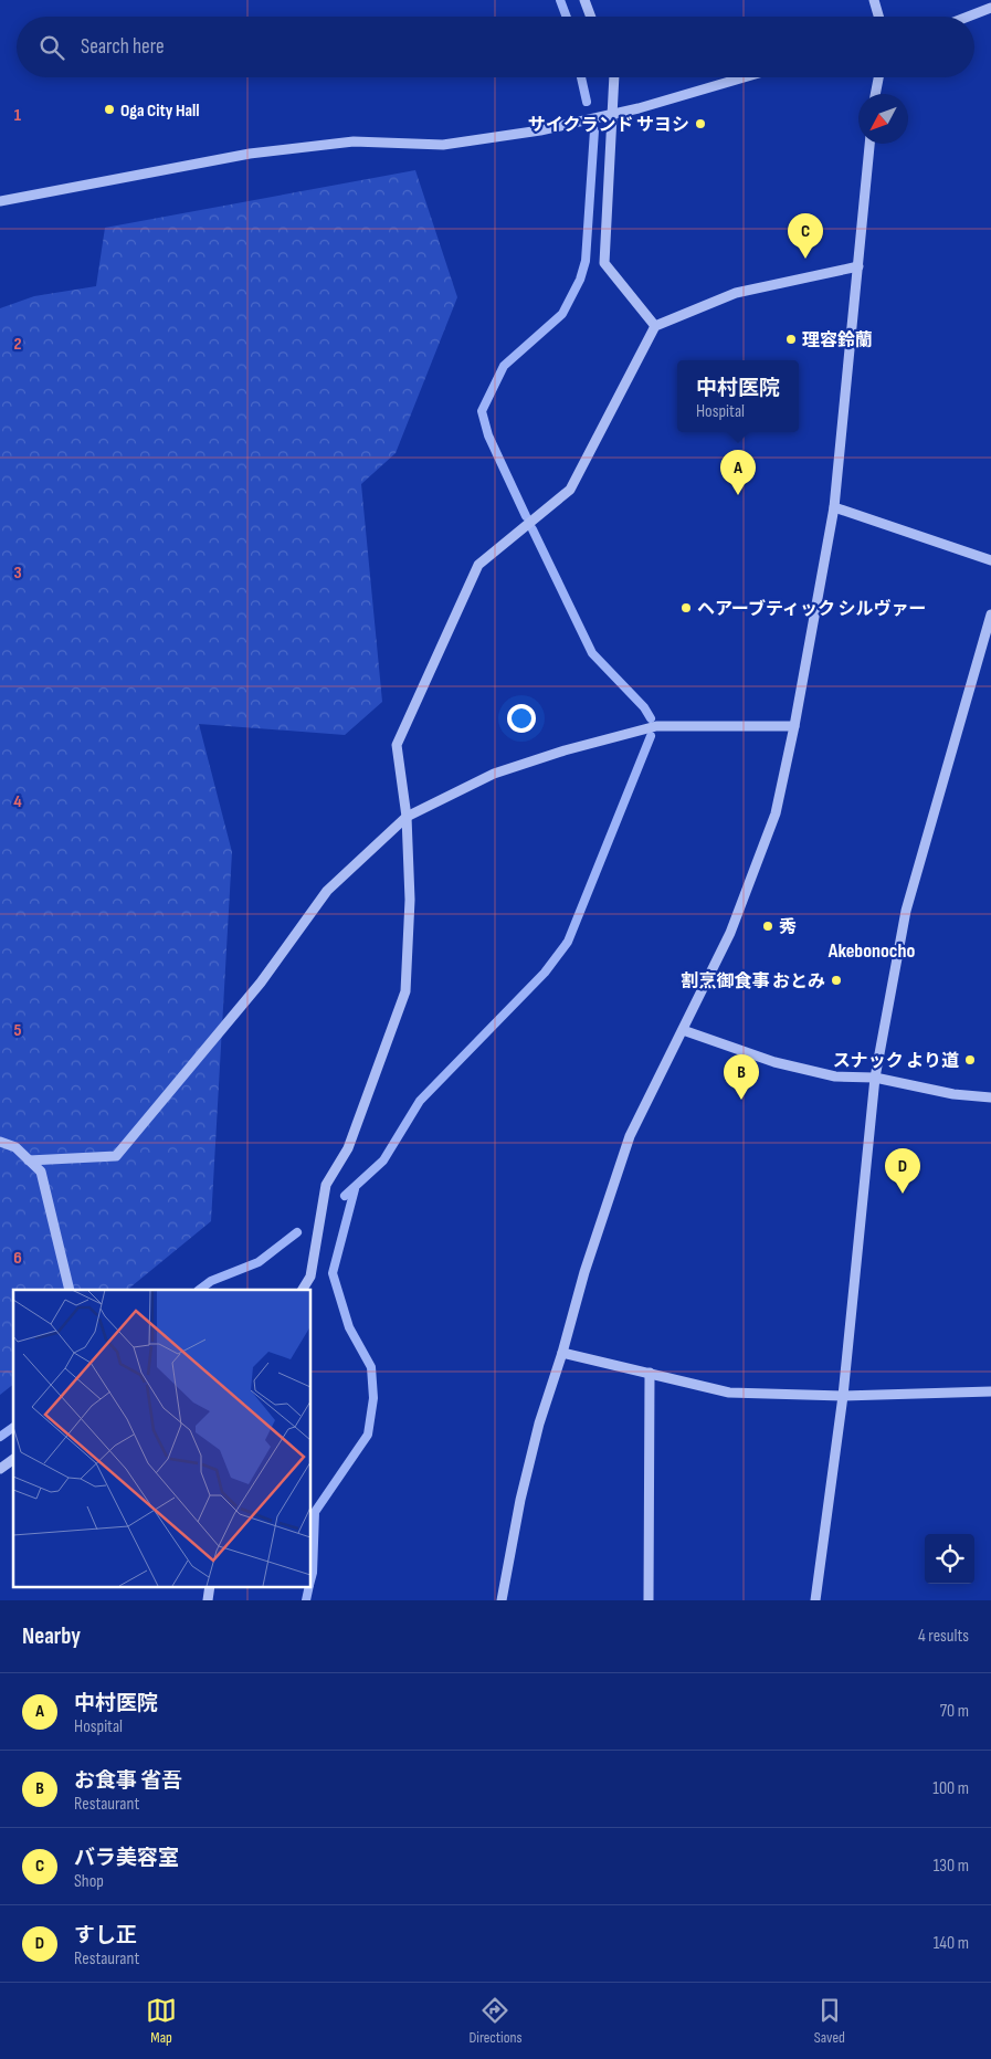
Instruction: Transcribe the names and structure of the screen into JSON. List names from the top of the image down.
{
  "districts": ["Akebonocho"],
  "places": [
    "Oga City Hall",
    "サイクランド サヨシ",
    "理容鈴蘭",
    "ヘアーブティック シルヴァー",
    "秀",
    "割烹御食事 おとみ",
    "スナック より道"
  ],
  "north": "bottom left",
  "page": {
    "search": "Search here",
    "pins": [
      "C",
      "A",
      "B",
      "D"
    ],
    "popup": ["中村医院", "Hospital"],
    "heading": ["Nearby", "4 results"],
    "list": [
      {
        "mark": "A",
        "name": "中村医院",
        "note": "Hospital",
        "value": "70 m"
      },
      {
        "mark": "B",
        "name": "お食事 省吾",
        "note": "Restaurant",
        "value": "100 m"
      },
      {
        "mark": "C",
        "name": "バラ美容室",
        "note": "Shop",
        "value": "130 m"
      },
      {
        "mark": "D",
        "name": "すし正",
        "note": "Restaurant",
        "value": "140 m"
      }
    ],
    "nav": ["Map", "Directions", "Saved"]
  },
  "grid": {
    "rows": [
      "1",
      "2",
      "3",
      "4",
      "5",
      "6"
    ]
  }
}
